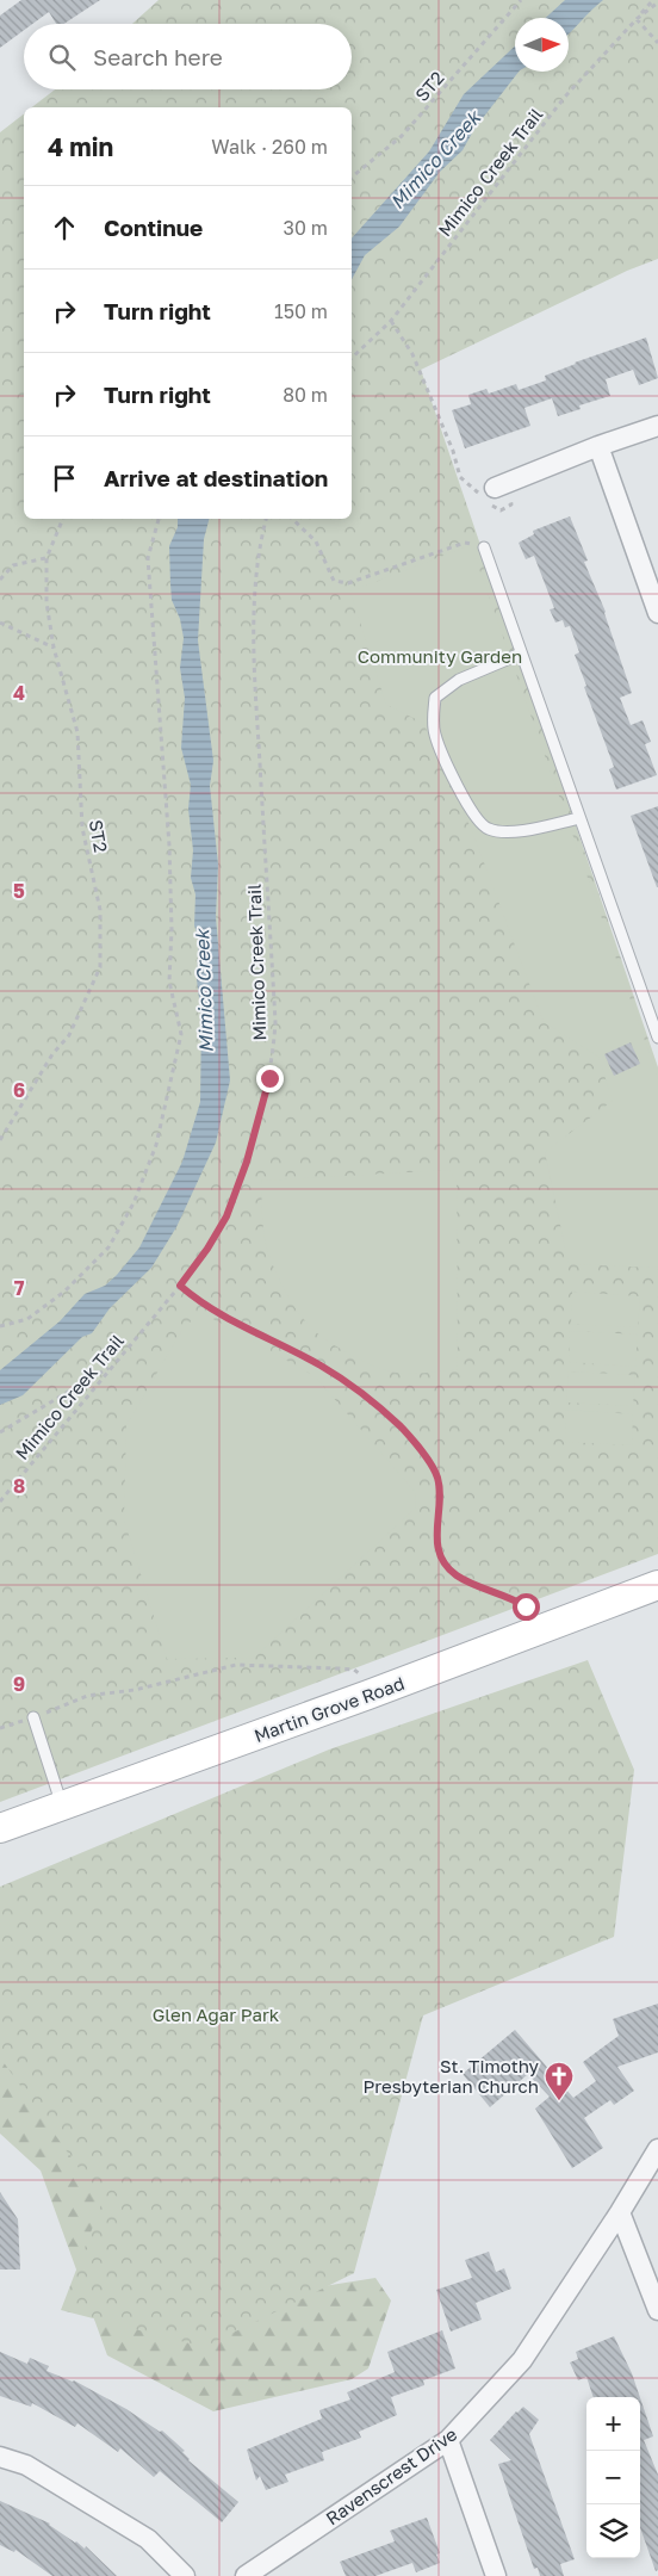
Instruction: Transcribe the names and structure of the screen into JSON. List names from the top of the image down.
{
  "streets": {
    "main road": ["Martin Grove Road"],
    "street": ["Ravenscrest Drive"],
    "path": ["ST2", "Mimico Creek Trail"]
  },
  "water": ["Mimico Creek"],
  "parks": ["Community Garden", "Glen Agar Park"],
  "places": {
    "church": ["St. Timothy Presbyterian Church"]
  },
  "north": "right",
  "page": {
    "search": "Search here",
    "heading": ["4 min", "Walk · 260 m"],
    "list": [
      ["Continue", "30 m"],
      ["Turn right", "150 m"],
      ["Turn right", "80 m"],
      "Arrive at destination"
    ],
    "map_buttons": ["+", "−"]
  },
  "grid": {
    "rows": [
      "4",
      "5",
      "6",
      "7",
      "8",
      "9"
    ]
  }
}
